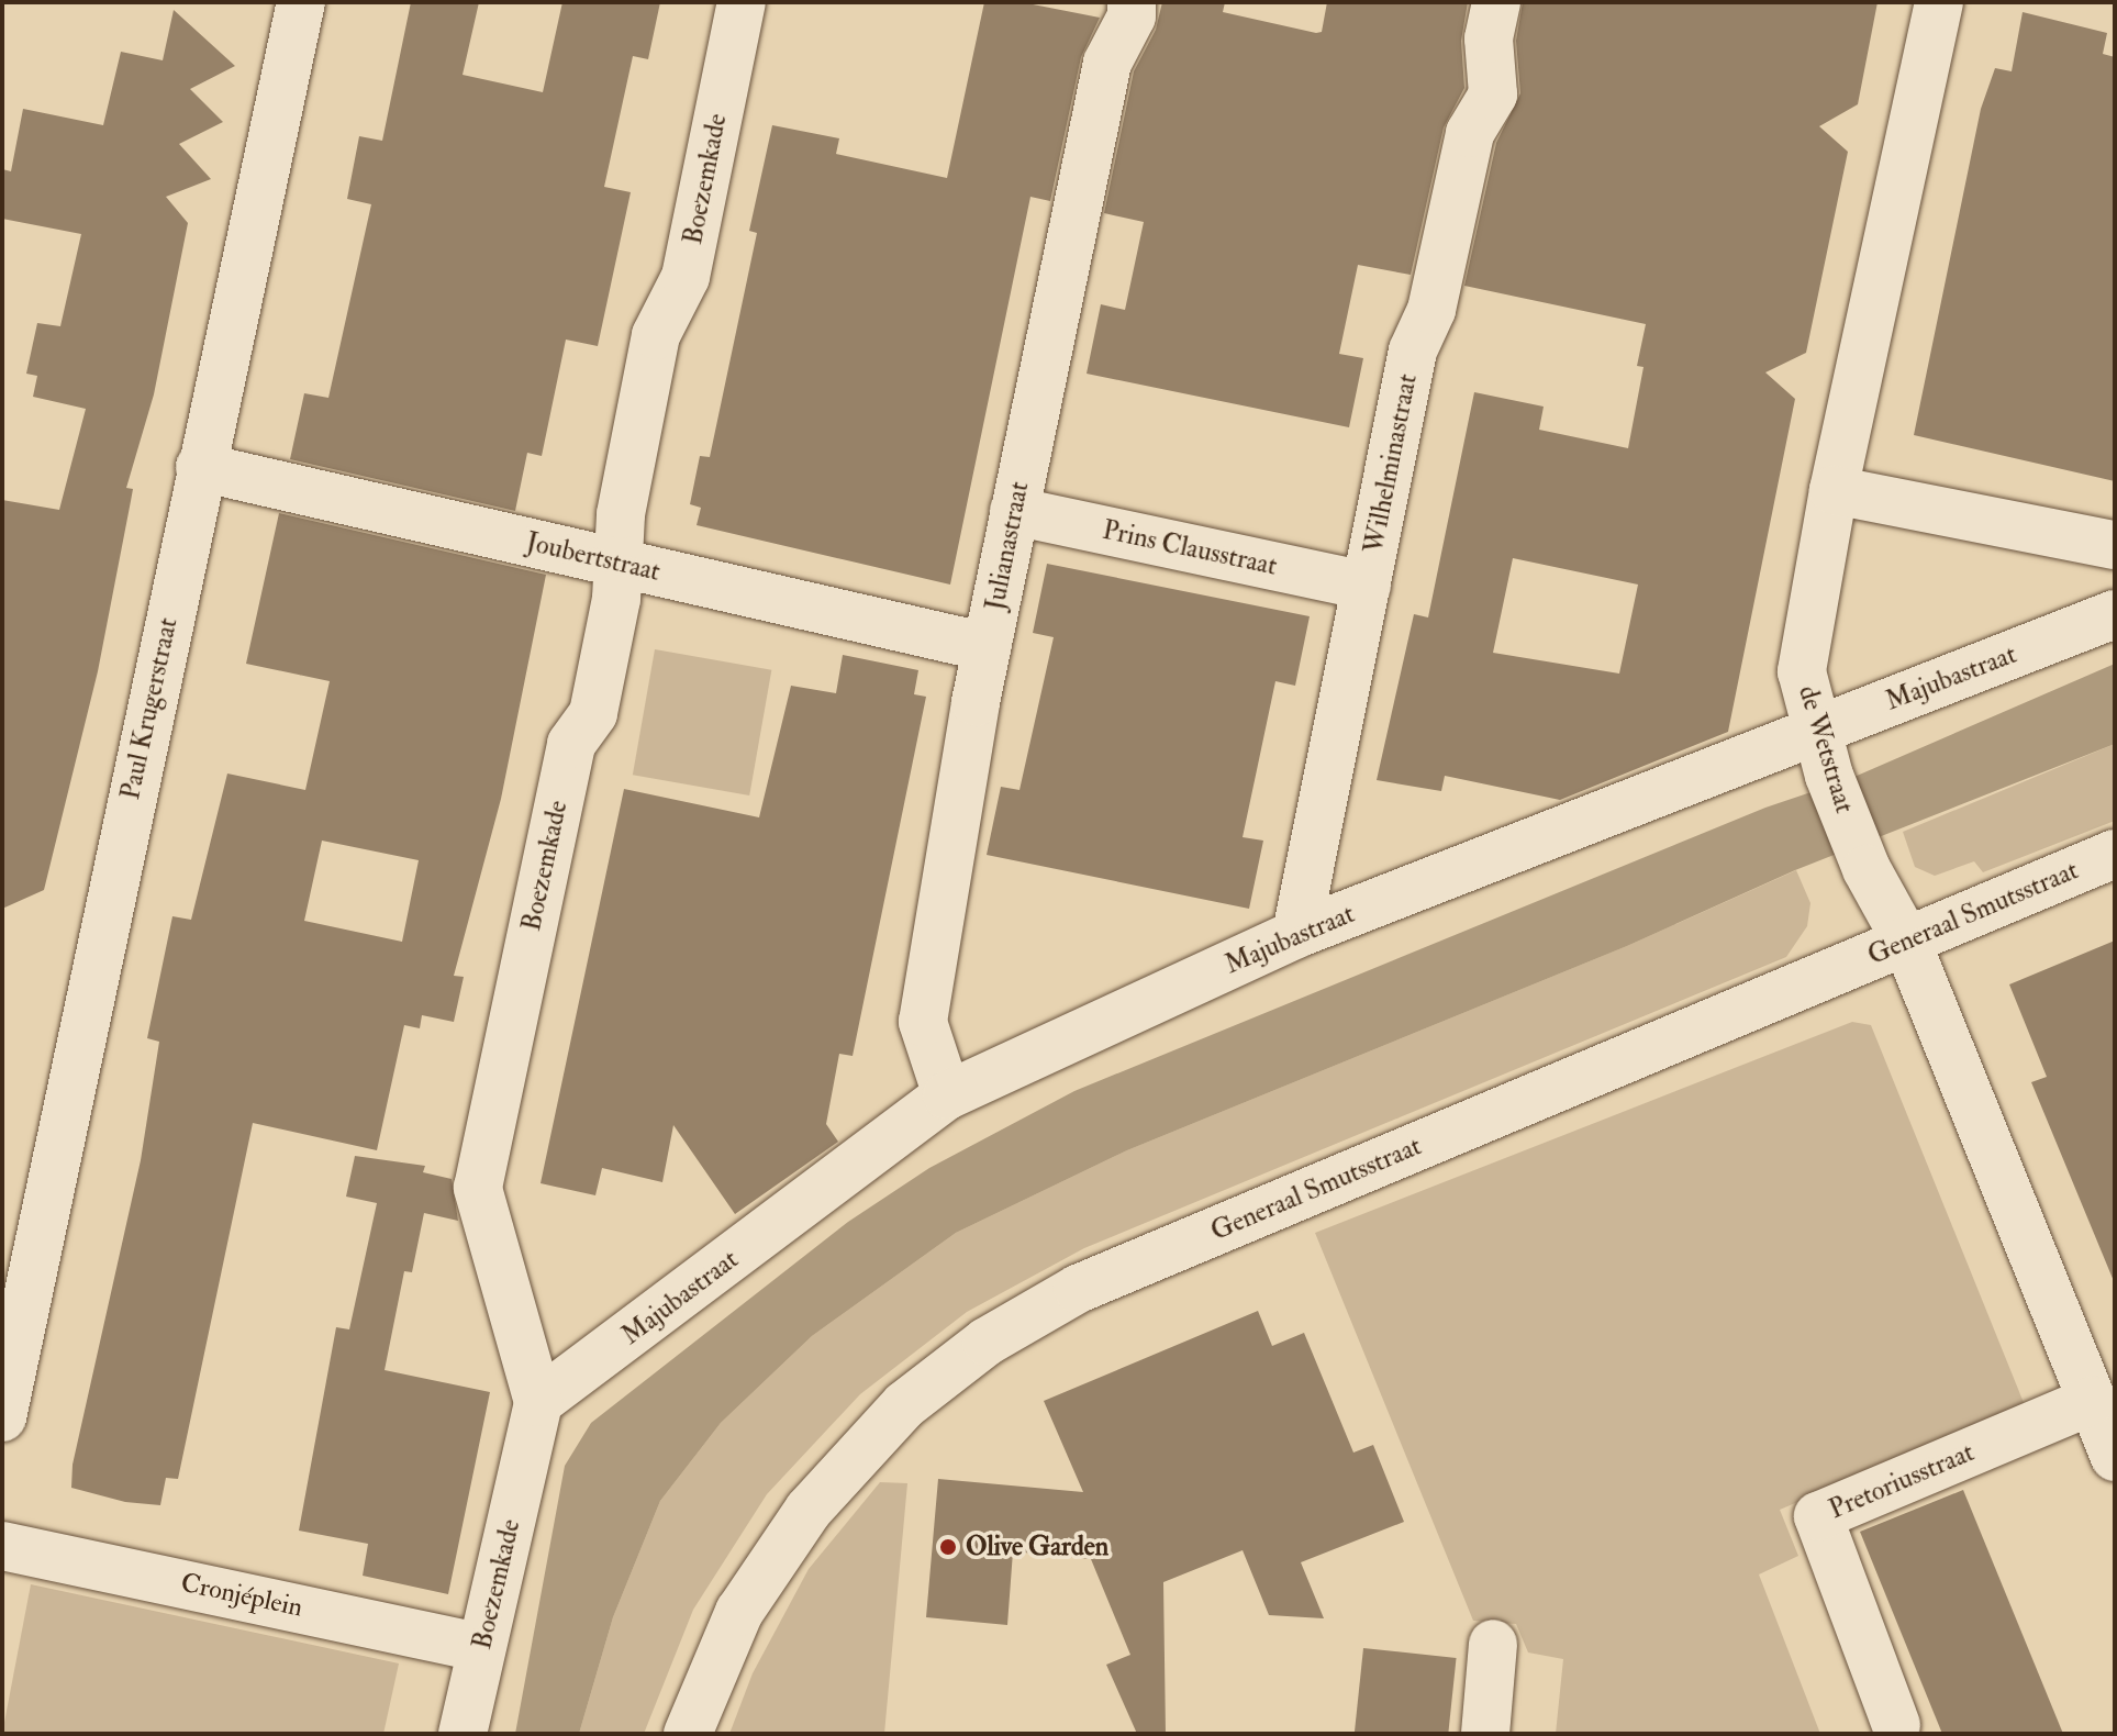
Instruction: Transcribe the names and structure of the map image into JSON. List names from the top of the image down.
{
  "streets": {
    "street": [
      "Boezemkade",
      "Wilhelminastraat",
      "Julianastraat",
      "Prins Clausstraat",
      "Joubertstraat",
      "Majubastraat",
      "Paul Krugerstraat",
      "de Wetstraat",
      "Generaal Smutsstraat",
      "Pretoriusstraat",
      "Cronjéplein"
    ]
  },
  "crossings": [
    ["Boezemkade", "Joubertstraat"],
    ["Boezemkade", "Majubastraat"],
    ["Boezemkade", "Cronjéplein"],
    ["Wilhelminastraat", "Prins Clausstraat"],
    ["Wilhelminastraat", "Majubastraat"],
    ["Julianastraat", "Prins Clausstraat"],
    ["Julianastraat", "Joubertstraat"],
    ["Julianastraat", "Majubastraat"],
    ["Joubertstraat", "Paul Krugerstraat"],
    ["Majubastraat", "de Wetstraat"],
    ["de Wetstraat", "Generaal Smutsstraat"],
    ["de Wetstraat", "Pretoriusstraat"]
  ],
  "places": ["Olive Garden"]
}
